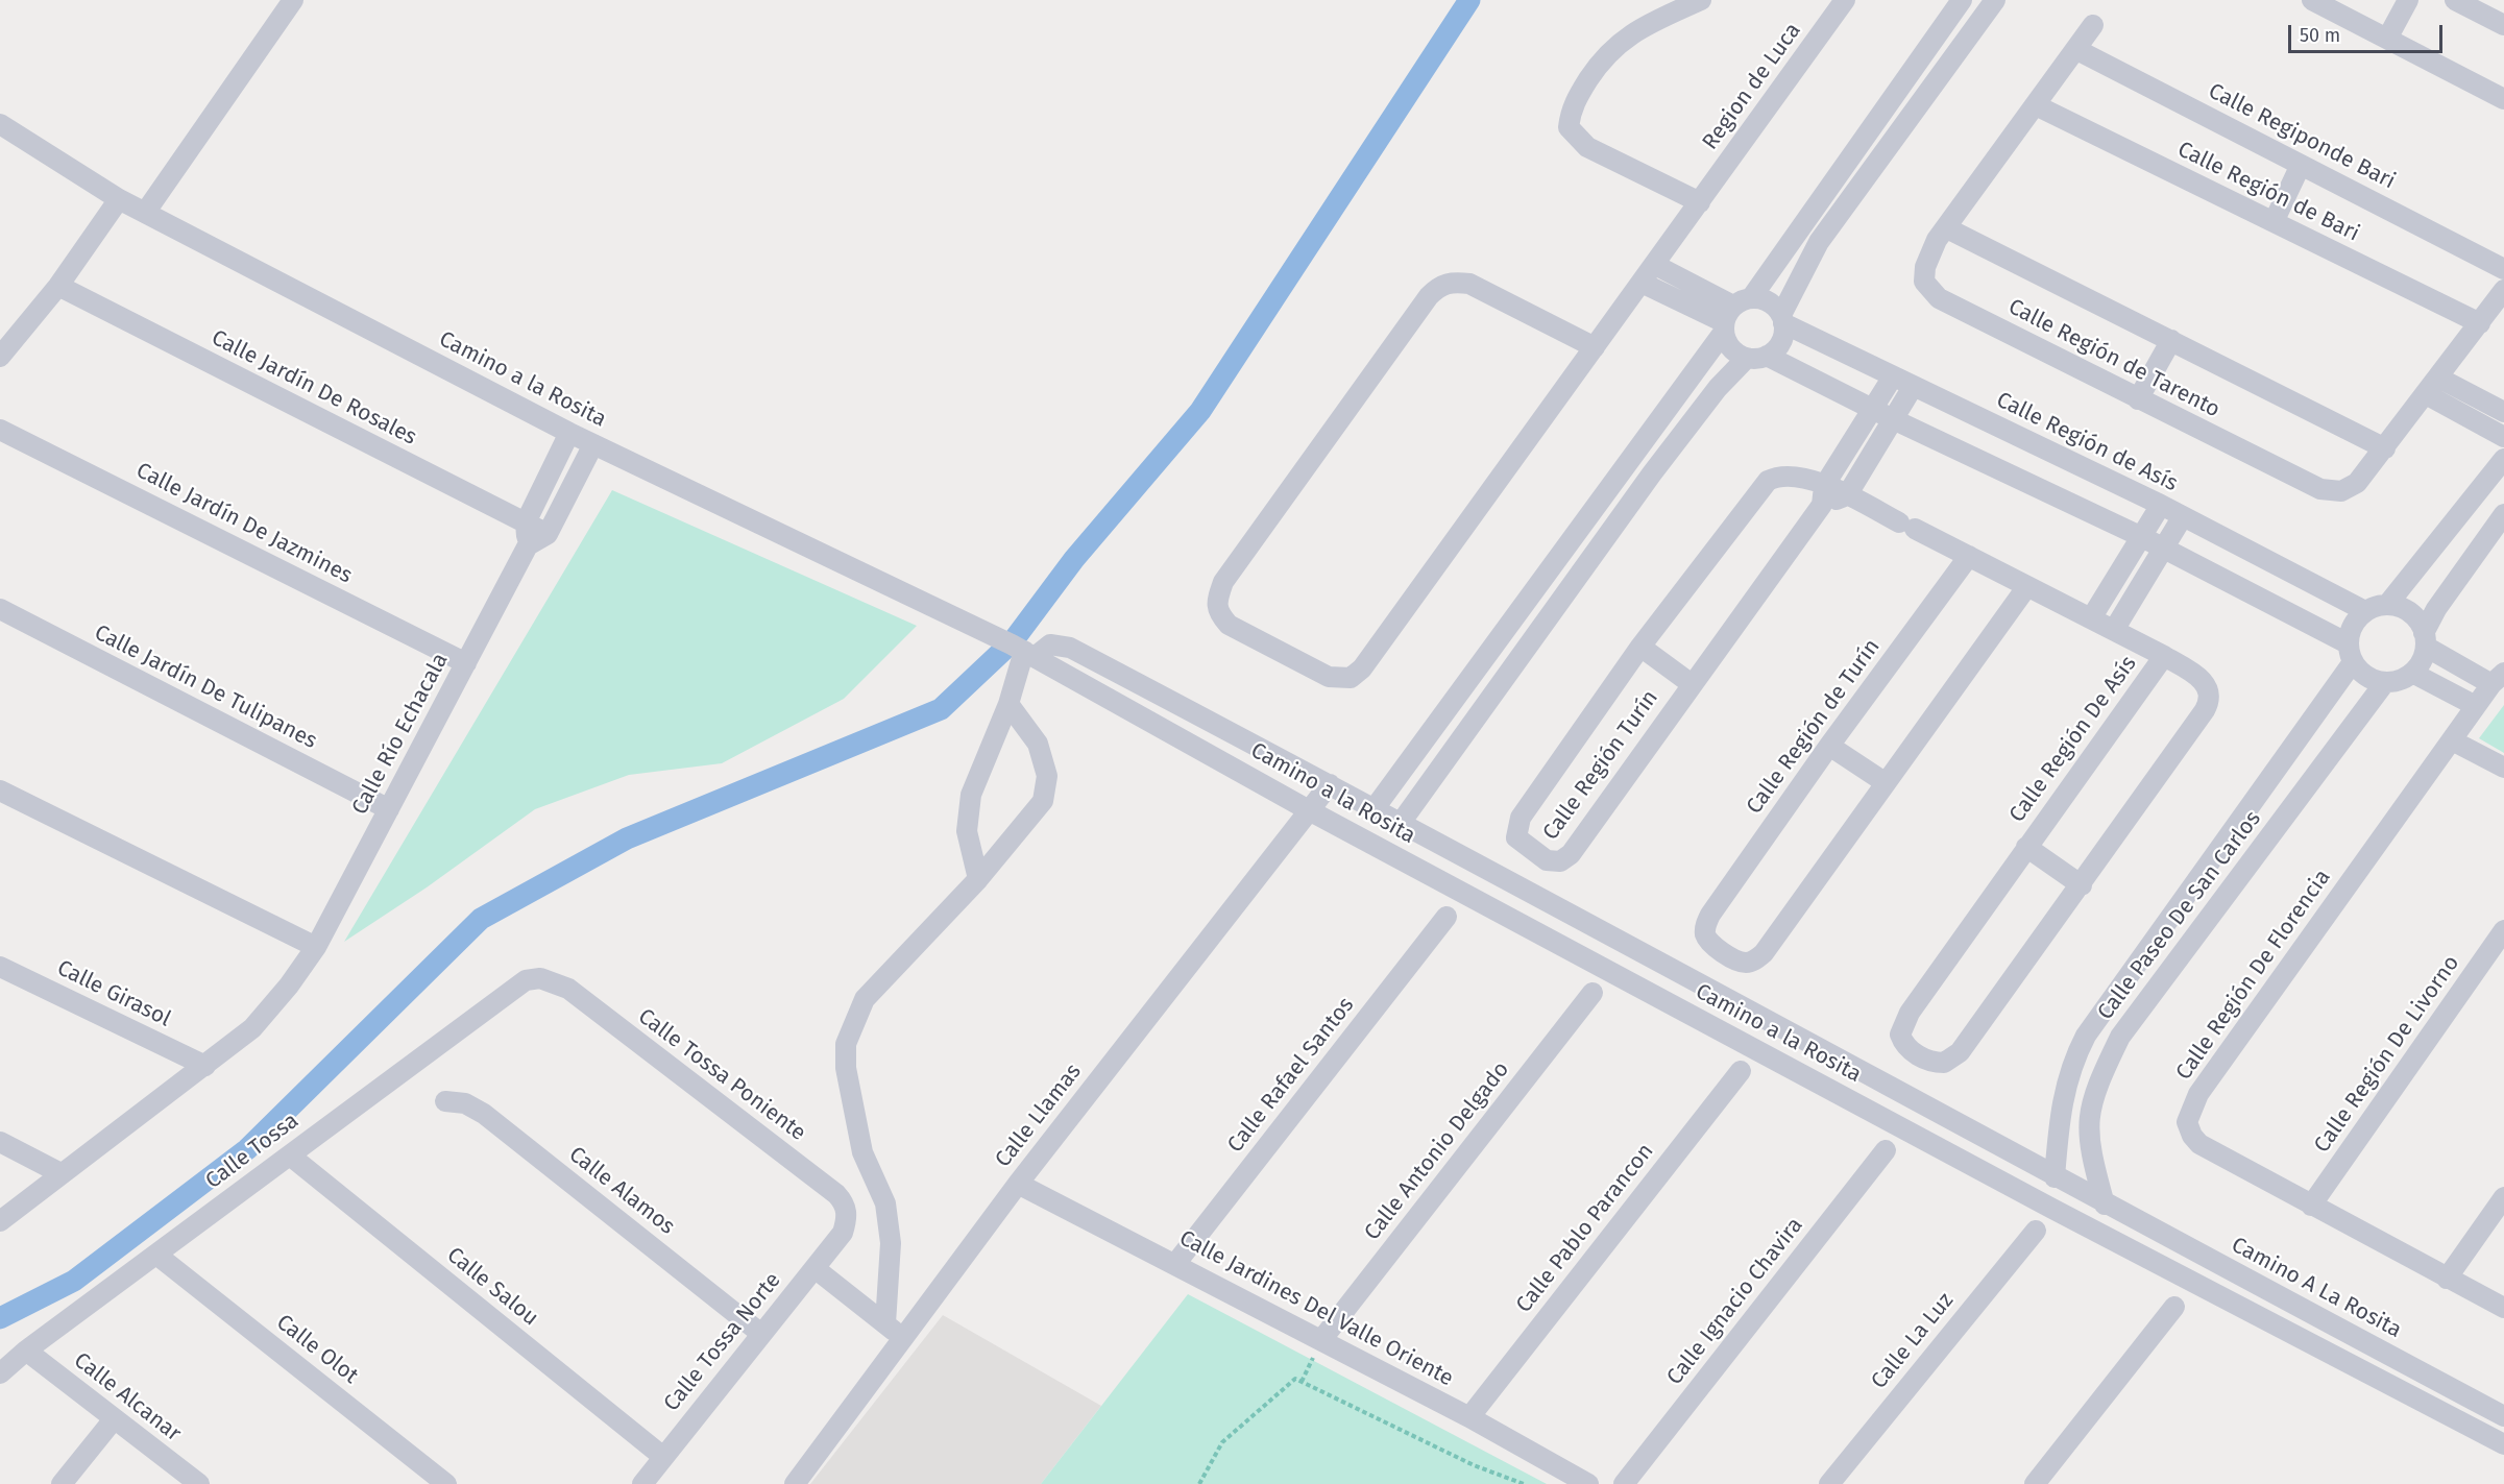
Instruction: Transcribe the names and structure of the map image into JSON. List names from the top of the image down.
{
  "streets": {
    "street": [
      "Region de Luca",
      "Calle Regiponde Bari",
      "Calle Región de Bari",
      "Calle Región de Tarento",
      "Camino a la Rosita",
      "Calle Jardín De Rosales",
      "Calle Región de Asís",
      "Calle Jardín De Jazmines",
      "Calle Jardín De Tulipanes",
      "Calle Región de Turín",
      "Calle Río Echacala",
      "Calle Región De Asís",
      "Calle Región Turín",
      "Calle Paseo De San Carlos",
      "Calle Región De Florencia",
      "Calle Girasol",
      "Calle Región De Livorno",
      "Calle Tossa Poniente",
      "Calle Rafael Santos",
      "Calle Llamas",
      "Calle Tossa",
      "Calle Antonio Delgado",
      "Calle Alamos",
      "Calle Pablo Parancon",
      "Calle Salou",
      "Camino A La Rosita",
      "Calle Ignacio Chavira",
      "Calle Jardines Del Valle Oriente",
      "Calle La Luz",
      "Calle Tossa Norte",
      "Calle Olot",
      "Calle Alcanar"
    ]
  },
  "crossings": [
    ["Calle Regiponde Bari", "Calle Región de Tarento"],
    ["Calle Región de Bari", "Calle Región de Tarento"],
    ["Camino a la Rosita", "Calle Paseo De San Carlos"],
    ["Camino a la Rosita", "Calle Llamas"],
    ["Camino a la Rosita", "Camino A La Rosita"],
    ["Calle Región de Asís", "Calle Región de Turín"],
    ["Calle Región de Asís", "Calle Región De Asís"],
    ["Calle Región de Asís", "Calle Región Turín"],
    ["Calle Región de Asís", "Calle Paseo De San Carlos"],
    ["Calle Región de Asís", "Calle Región De Florencia"],
    ["Calle Jardín De Jazmines", "Calle Río Echacala"],
    ["Calle Jardín De Tulipanes", "Calle Río Echacala"],
    ["Calle Río Echacala", "Calle Girasol"],
    ["Calle Paseo De San Carlos", "Calle Región De Florencia"],
    ["Calle Paseo De San Carlos", "Camino A La Rosita"],
    ["Calle Región De Florencia", "Calle Región De Livorno"],
    ["Calle Tossa Poniente", "Calle Tossa"],
    ["Calle Tossa Poniente", "Calle Tossa Norte"],
    ["Calle Rafael Santos", "Calle Jardines Del Valle Oriente"],
    ["Calle Llamas", "Calle Jardines Del Valle Oriente"],
    ["Calle Tossa", "Calle Salou"],
    ["Calle Tossa", "Calle Olot"],
    ["Calle Tossa", "Calle Alcanar"],
    ["Calle Antonio Delgado", "Calle Jardines Del Valle Oriente"],
    ["Calle Alamos", "Calle Tossa Norte"],
    ["Calle Pablo Parancon", "Calle Jardines Del Valle Oriente"],
    ["Calle Salou", "Calle Tossa Norte"]
  ],
  "scale_bar": "50 m"
}
